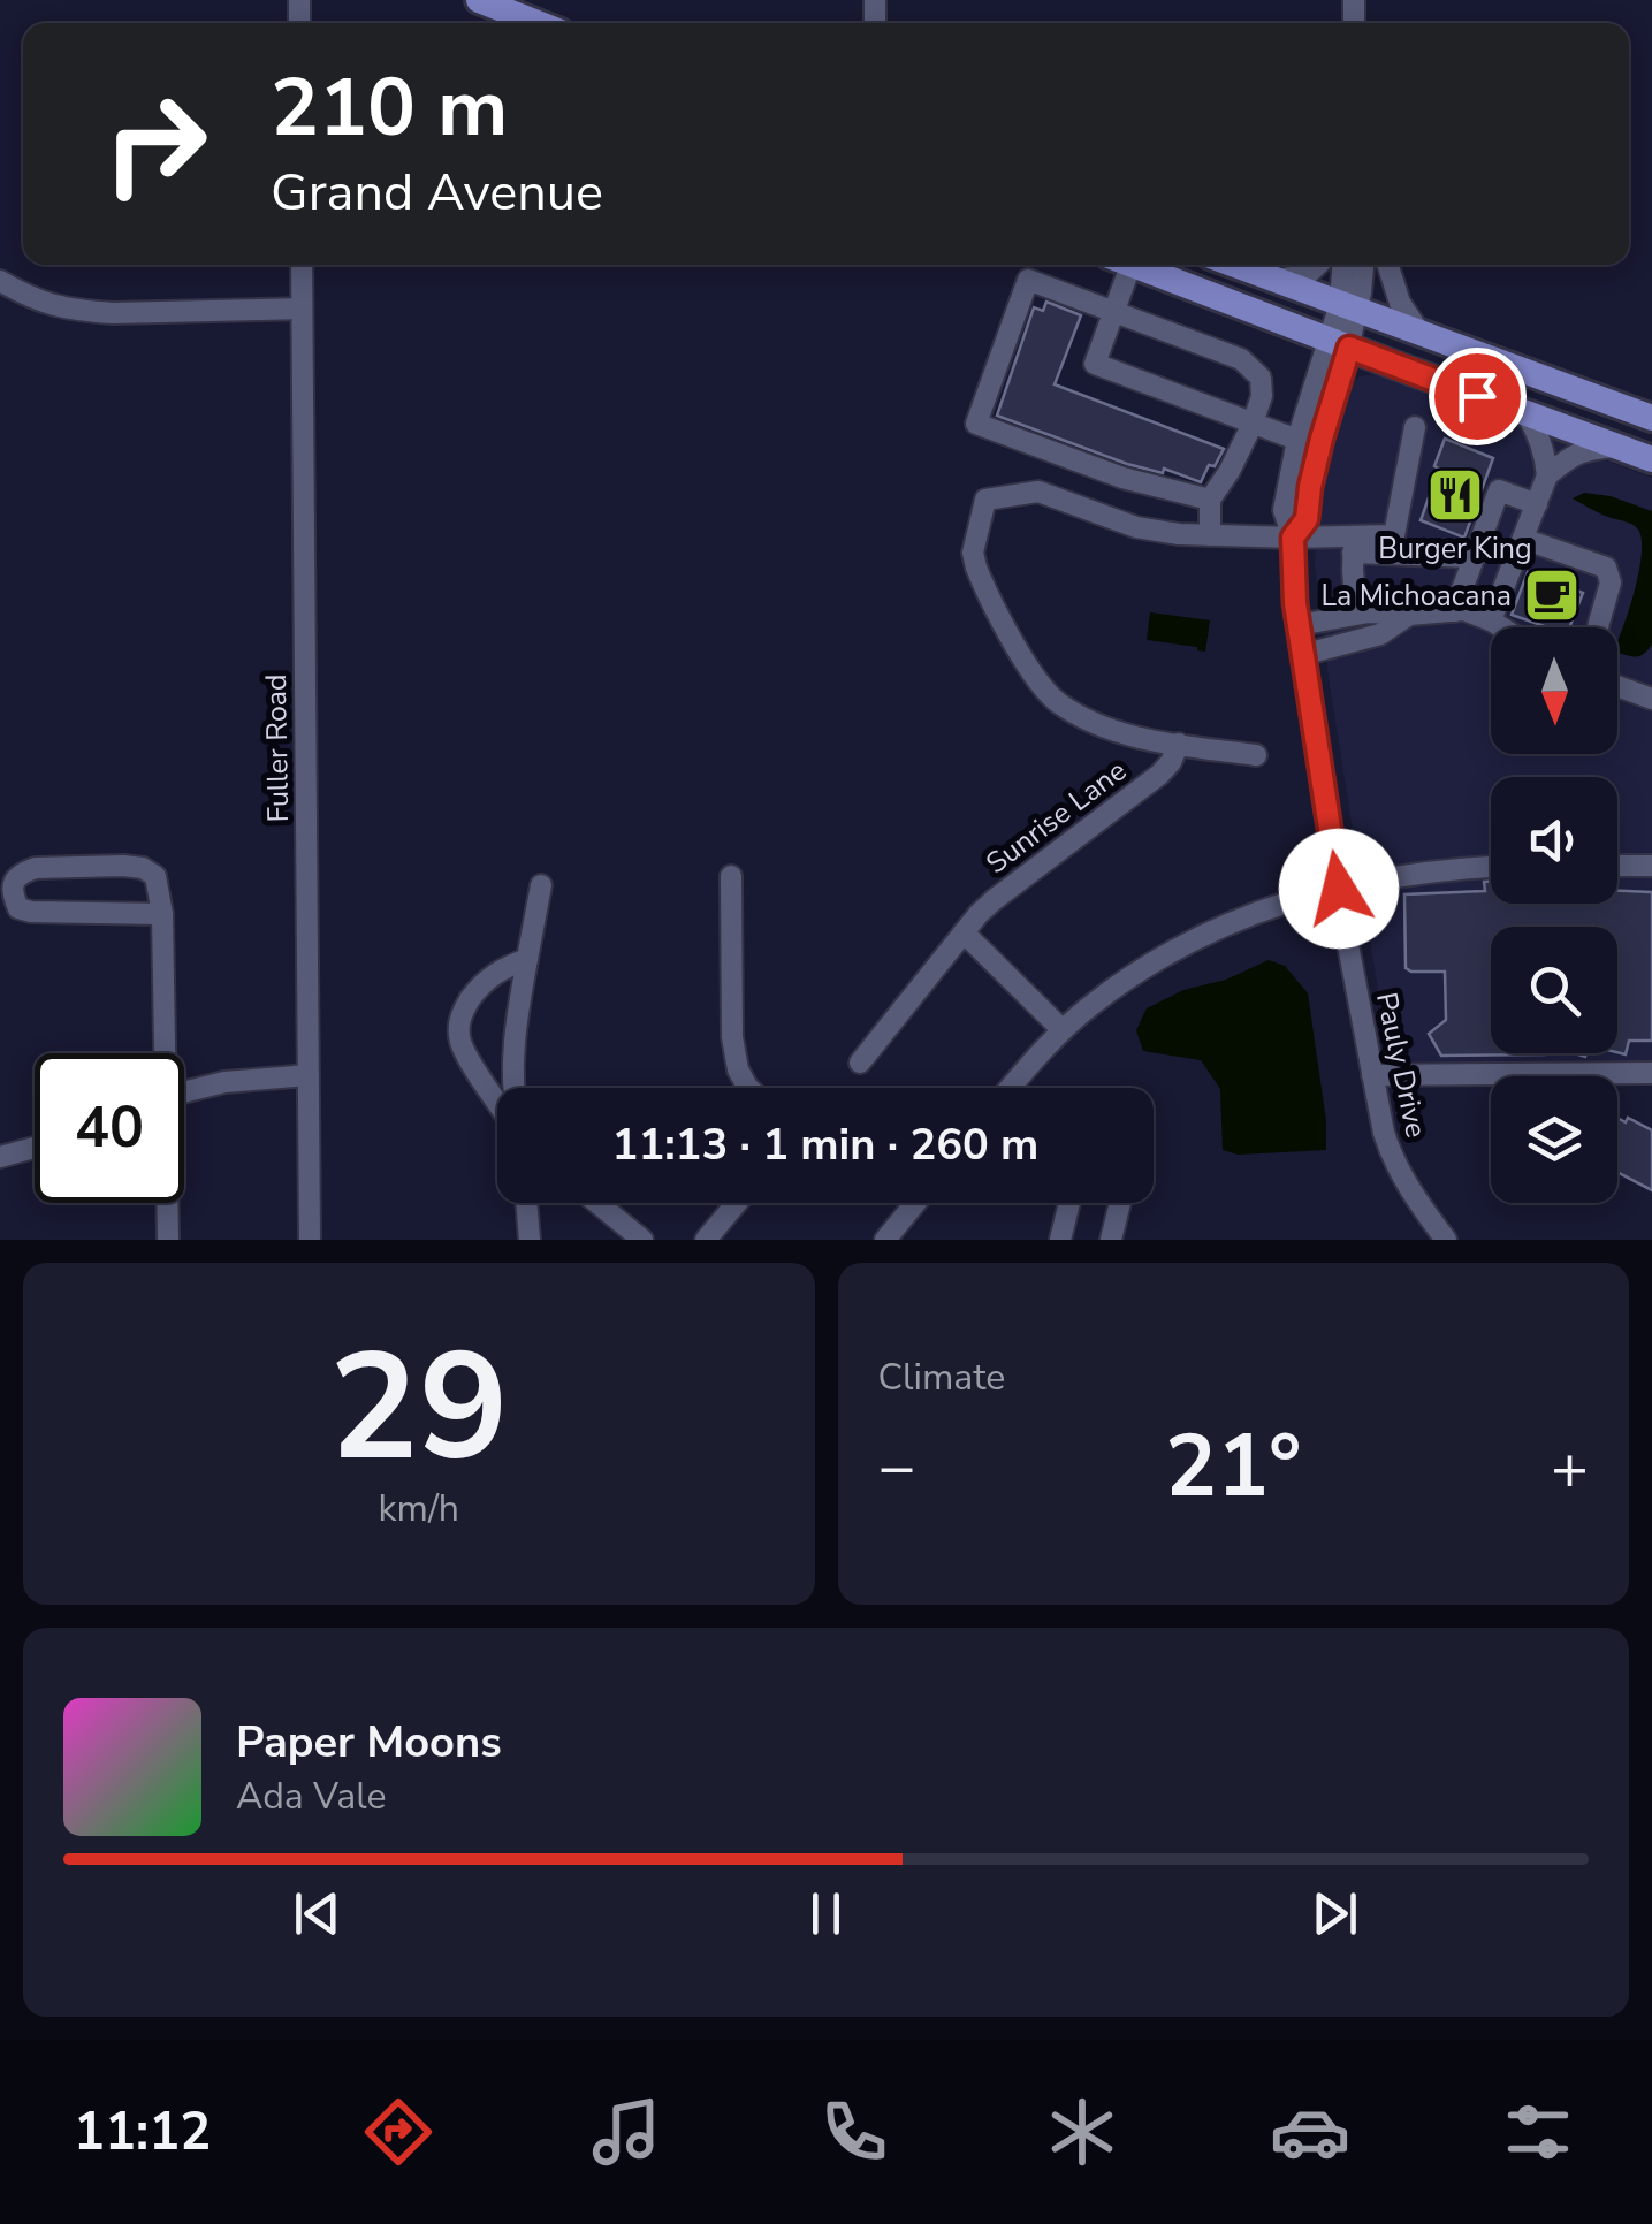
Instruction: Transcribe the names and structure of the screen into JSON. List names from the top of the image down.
{
  "streets": {
    "street": ["Fuller Road", "Sunrise Lane", "Pauly Drive"]
  },
  "places": {
    "restaurant": ["Burger King"],
    "cafe": ["La Michoacana"]
  },
  "north": "bottom",
  "page": {
    "turn": ["210 m", "Grand Avenue"],
    "limit": "40",
    "trip": "11:13 · 1 min · 260 m",
    "tile": [
      ["29", "km/h"],
      "Climate"
    ],
    "heat": ["−", "21°", "+"],
    "song": ["Paper Moons", "Ada Vale"],
    "tabs": "11:12"
  }
}
